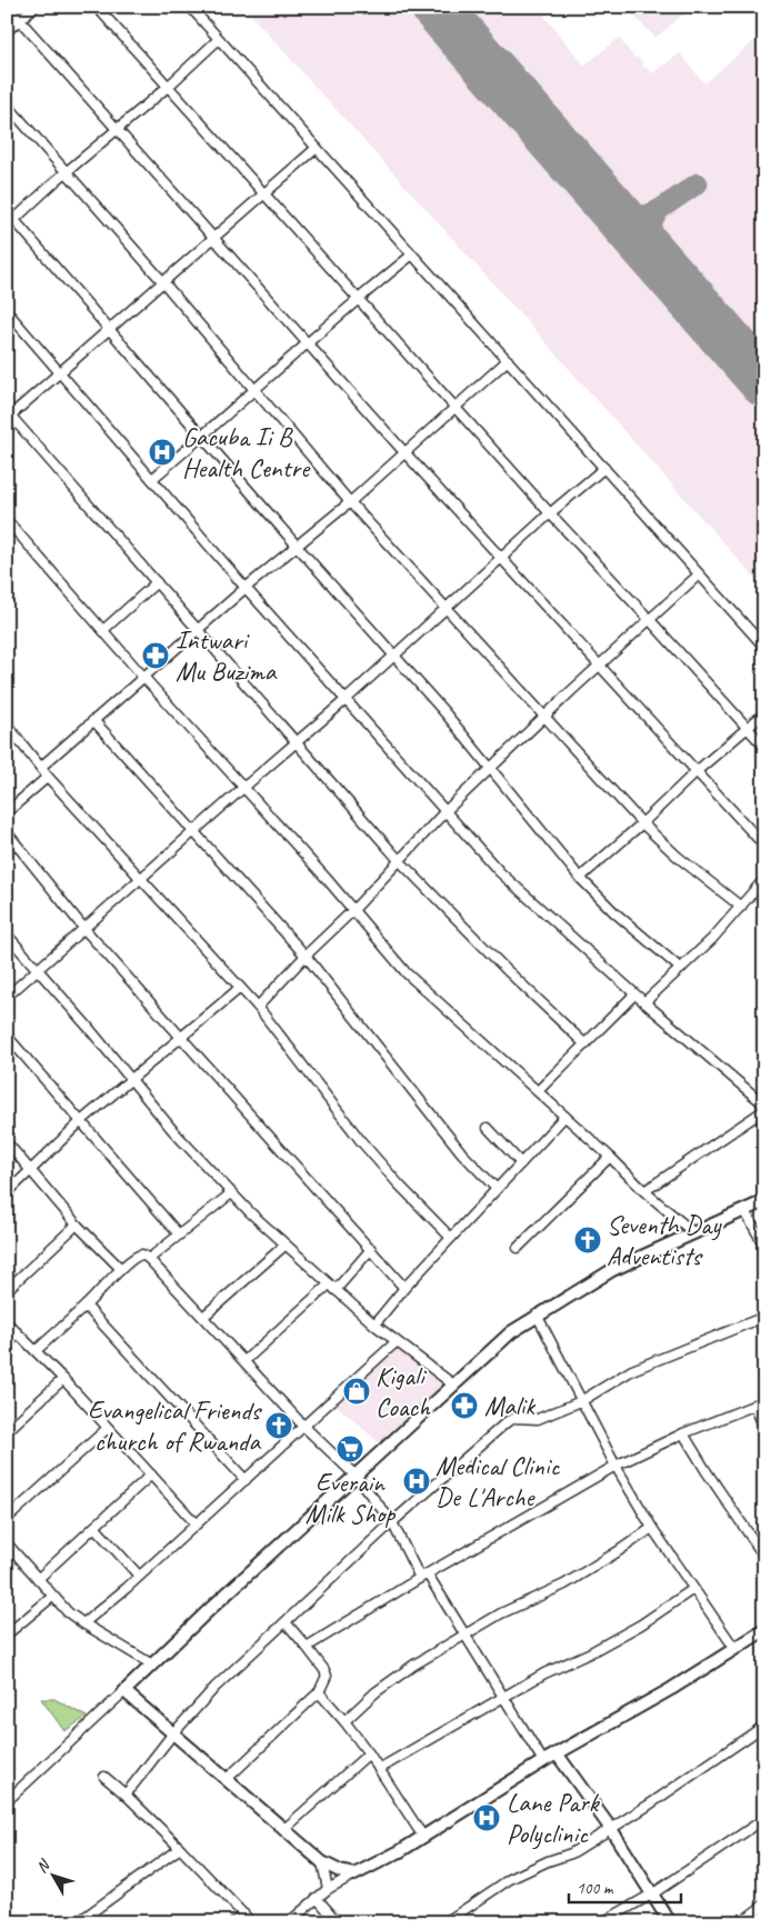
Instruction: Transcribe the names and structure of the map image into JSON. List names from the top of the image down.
{
  "places": {
    "hospital": ["Gacuba Ii B Health Centre", "Medical Clinic De L'Arche", "Lane Park Polyclinic"],
    "pharmacy": ["Intwari Mu Buzima", "Malik"],
    "church": ["Seventh Day Adventists", "Evangelical Friends church of Rwanda"],
    "shop": ["Kigali Coach"],
    "supermarket": ["Everain Milk Shop"]
  },
  "scale_bar": "100 m",
  "north": "top left"
}
